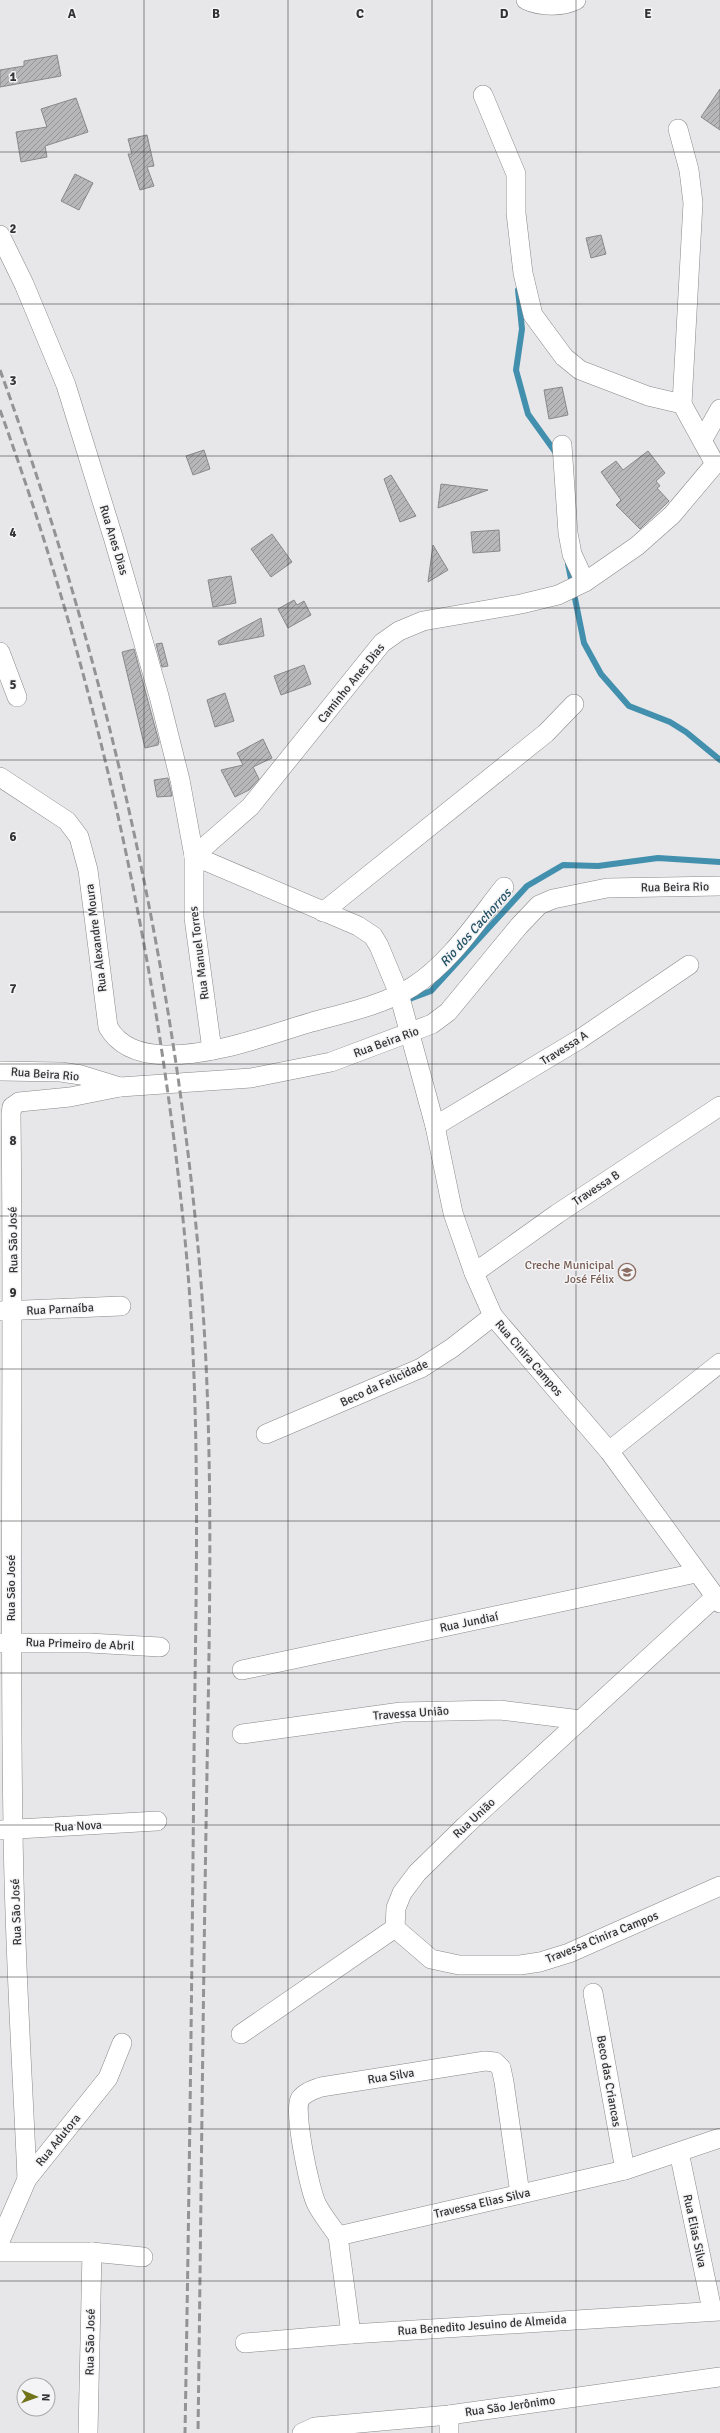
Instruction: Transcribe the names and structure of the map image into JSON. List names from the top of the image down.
{
  "streets": {
    "street": [
      "Rua Anes Dias",
      "Caminho Anes Dias",
      "Rua Beira Rio",
      "Rua Alexandre Moura",
      "Rua Manuel Torres",
      "Travessa A",
      "Travessa B",
      "Rua São José",
      "Rua Parnaíba",
      "Rua Cinira Campos",
      "Beco da Felicidade",
      "Rua Jundiaí",
      "Rua Primeiro de Abril",
      "Travessa União",
      "Rua União",
      "Rua Nova",
      "Travessa Cinira Campos",
      "Rua Silva",
      "Beco das Criancas",
      "Rua Adutora",
      "Travessa Elias Silva",
      "Rua Elias Silva",
      "Rua Benedito Jesuino de Almeida",
      "Rua São Jerônimo"
    ]
  },
  "crossings": [
    ["Rua Anes Dias", "Caminho Anes Dias"],
    ["Rua Anes Dias", "Rua Manuel Torres"],
    ["Rua Anes Dias", "Rua Cinira Campos"],
    ["Caminho Anes Dias", "Rua Manuel Torres"],
    ["Caminho Anes Dias", "Rua Cinira Campos"],
    ["Rua Beira Rio", "Rua São José"],
    ["Rua Beira Rio", "Rua Cinira Campos"],
    ["Rua Alexandre Moura", "Rua Manuel Torres"],
    ["Rua Alexandre Moura", "Rua Cinira Campos"],
    ["Rua Manuel Torres", "Rua Cinira Campos"],
    ["Travessa A", "Rua Cinira Campos"],
    ["Travessa B", "Rua Cinira Campos"],
    ["Rua São José", "Rua Parnaíba"],
    ["Rua São José", "Rua Primeiro de Abril"],
    ["Rua São José", "Rua Nova"],
    ["Rua São José", "Rua Adutora"],
    ["Rua Cinira Campos", "Beco da Felicidade"],
    ["Rua Cinira Campos", "Rua Jundiaí"],
    ["Rua Cinira Campos", "Rua União"],
    ["Travessa União", "Rua União"],
    ["Rua União", "Travessa Cinira Campos"],
    ["Rua Silva", "Travessa Elias Silva"],
    ["Beco das Criancas", "Travessa Elias Silva"],
    ["Travessa Elias Silva", "Rua Elias Silva"],
    ["Rua Elias Silva", "Rua Benedito Jesuino de Almeida"]
  ],
  "water": ["Rio dos Cachorros"],
  "places": {
    "school or university": ["Creche Municipal José Félix"]
  },
  "north": "right",
  "grid": {
    "columns": [
      "A",
      "B",
      "C",
      "D",
      "E"
    ],
    "rows": [
      "1",
      "2",
      "3",
      "4",
      "5",
      "6",
      "7",
      "8",
      "9"
    ]
  }
}
